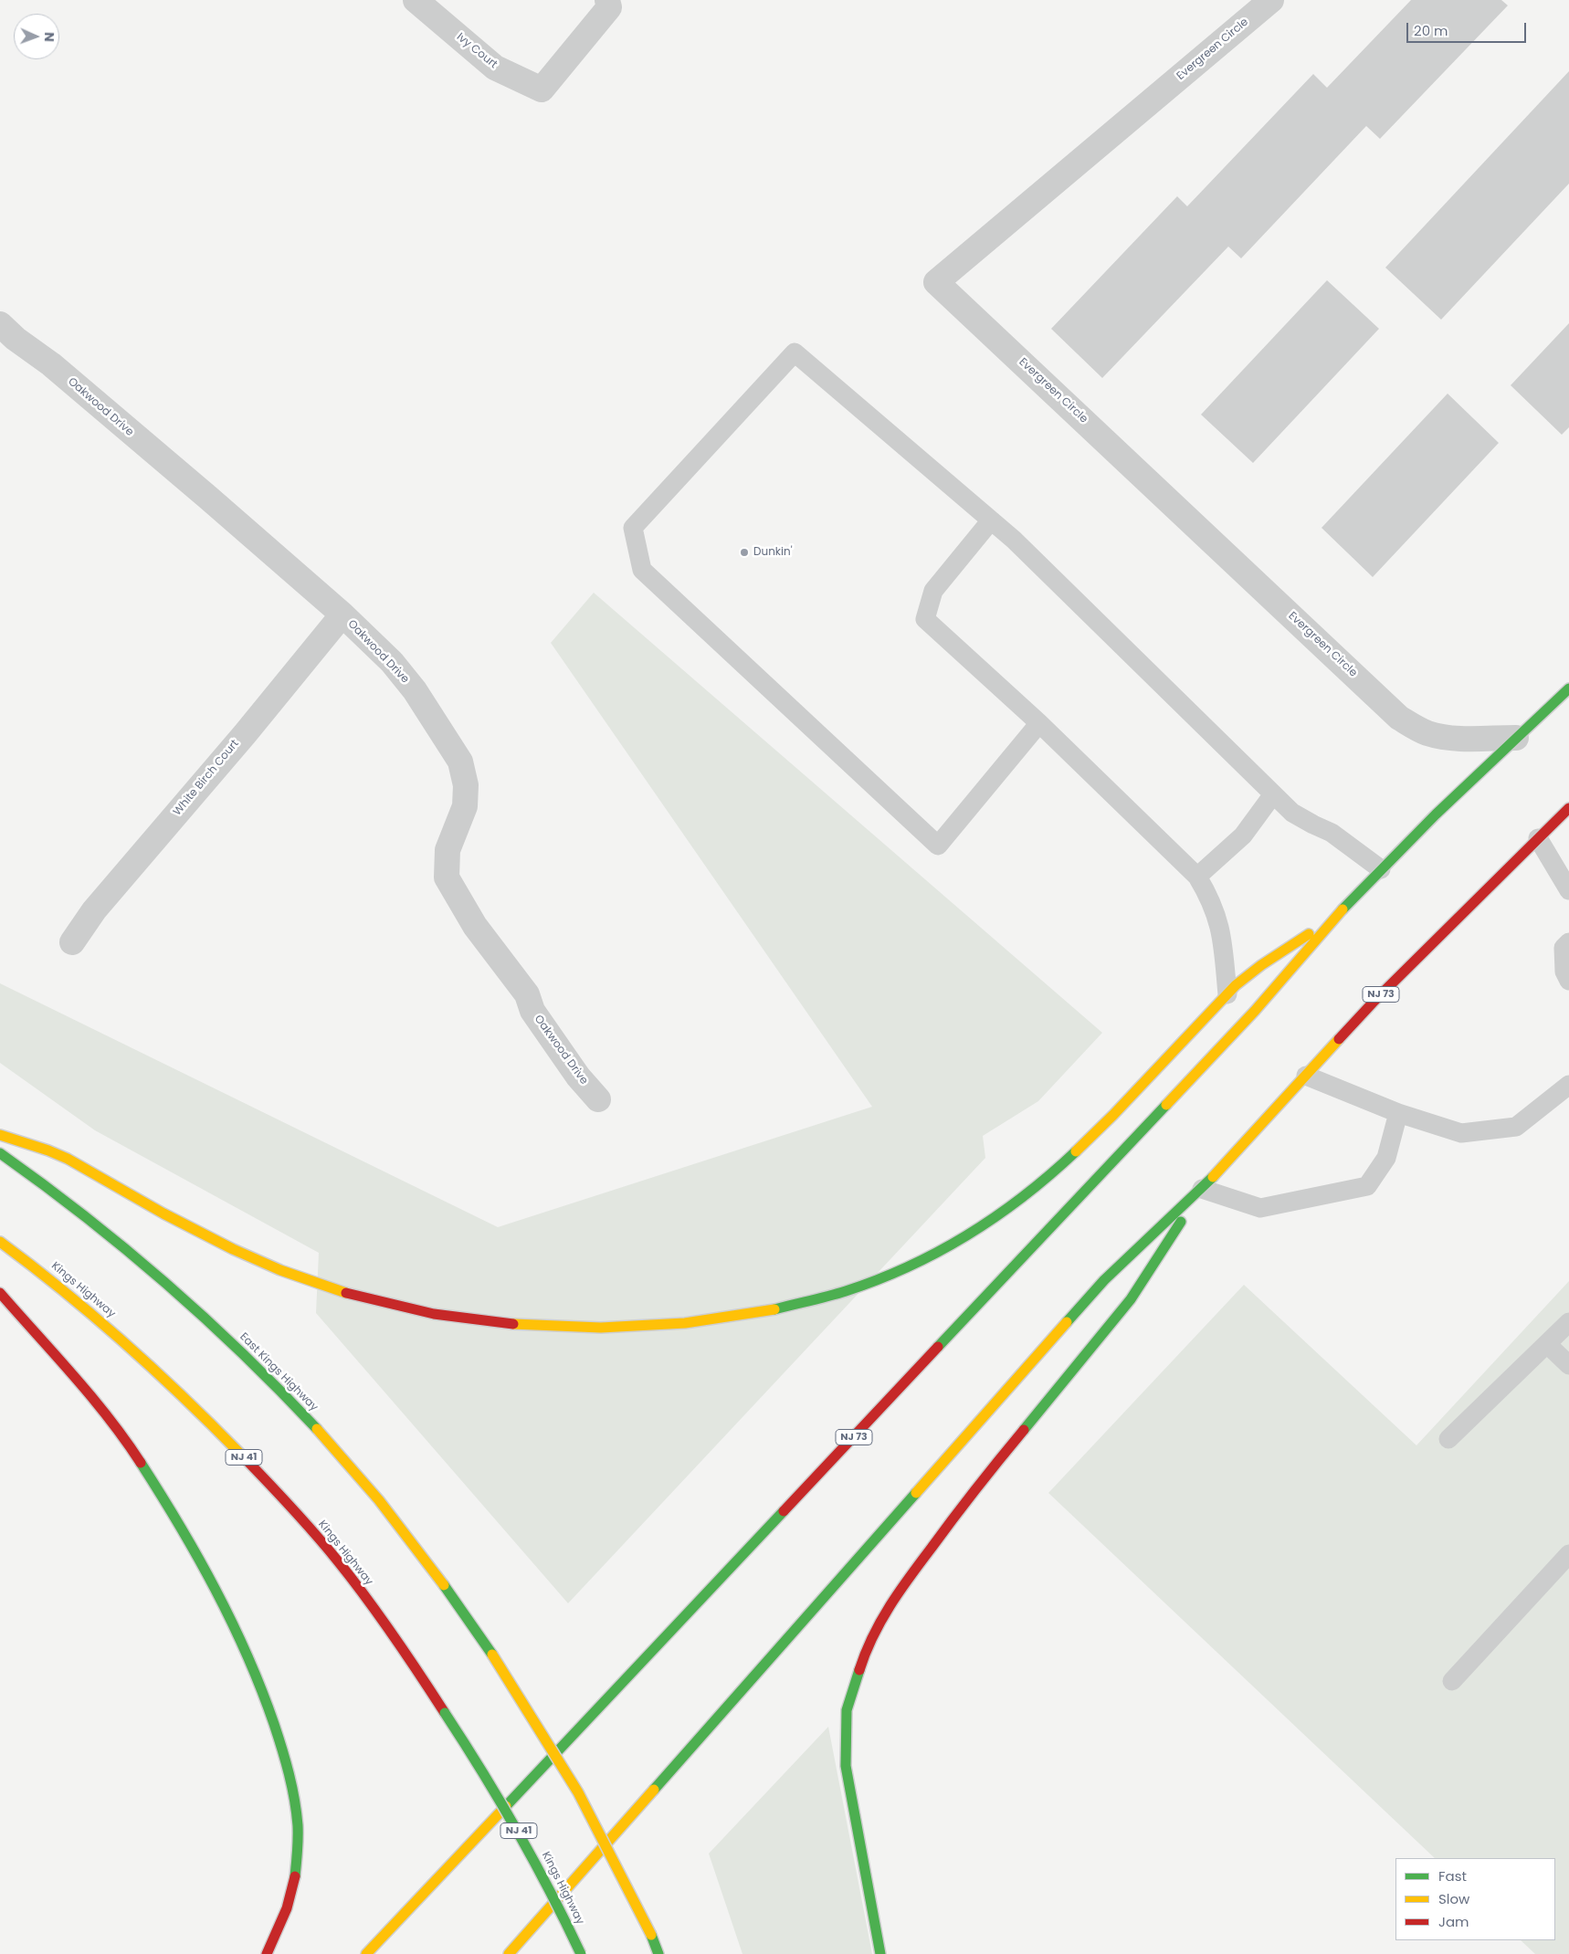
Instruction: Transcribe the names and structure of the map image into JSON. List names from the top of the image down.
{
  "streets": {
    "main road": [
      "NJ 73",
      "Kings Highway",
      "East Kings Highway",
      "NJ 41"
    ],
    "street": [
      "Evergreen Circle",
      "Ivy Court",
      "Oakwood Drive",
      "White Birch Court"
    ]
  },
  "crossings": [
    ["Evergreen Circle", "NJ 73"],
    ["Oakwood Drive", "White Birch Court"]
  ],
  "places": ["Dunkin'"],
  "legend": ["Fast", "Slow", "Jam"],
  "scale_bar": "20 m",
  "north": "right"
}
